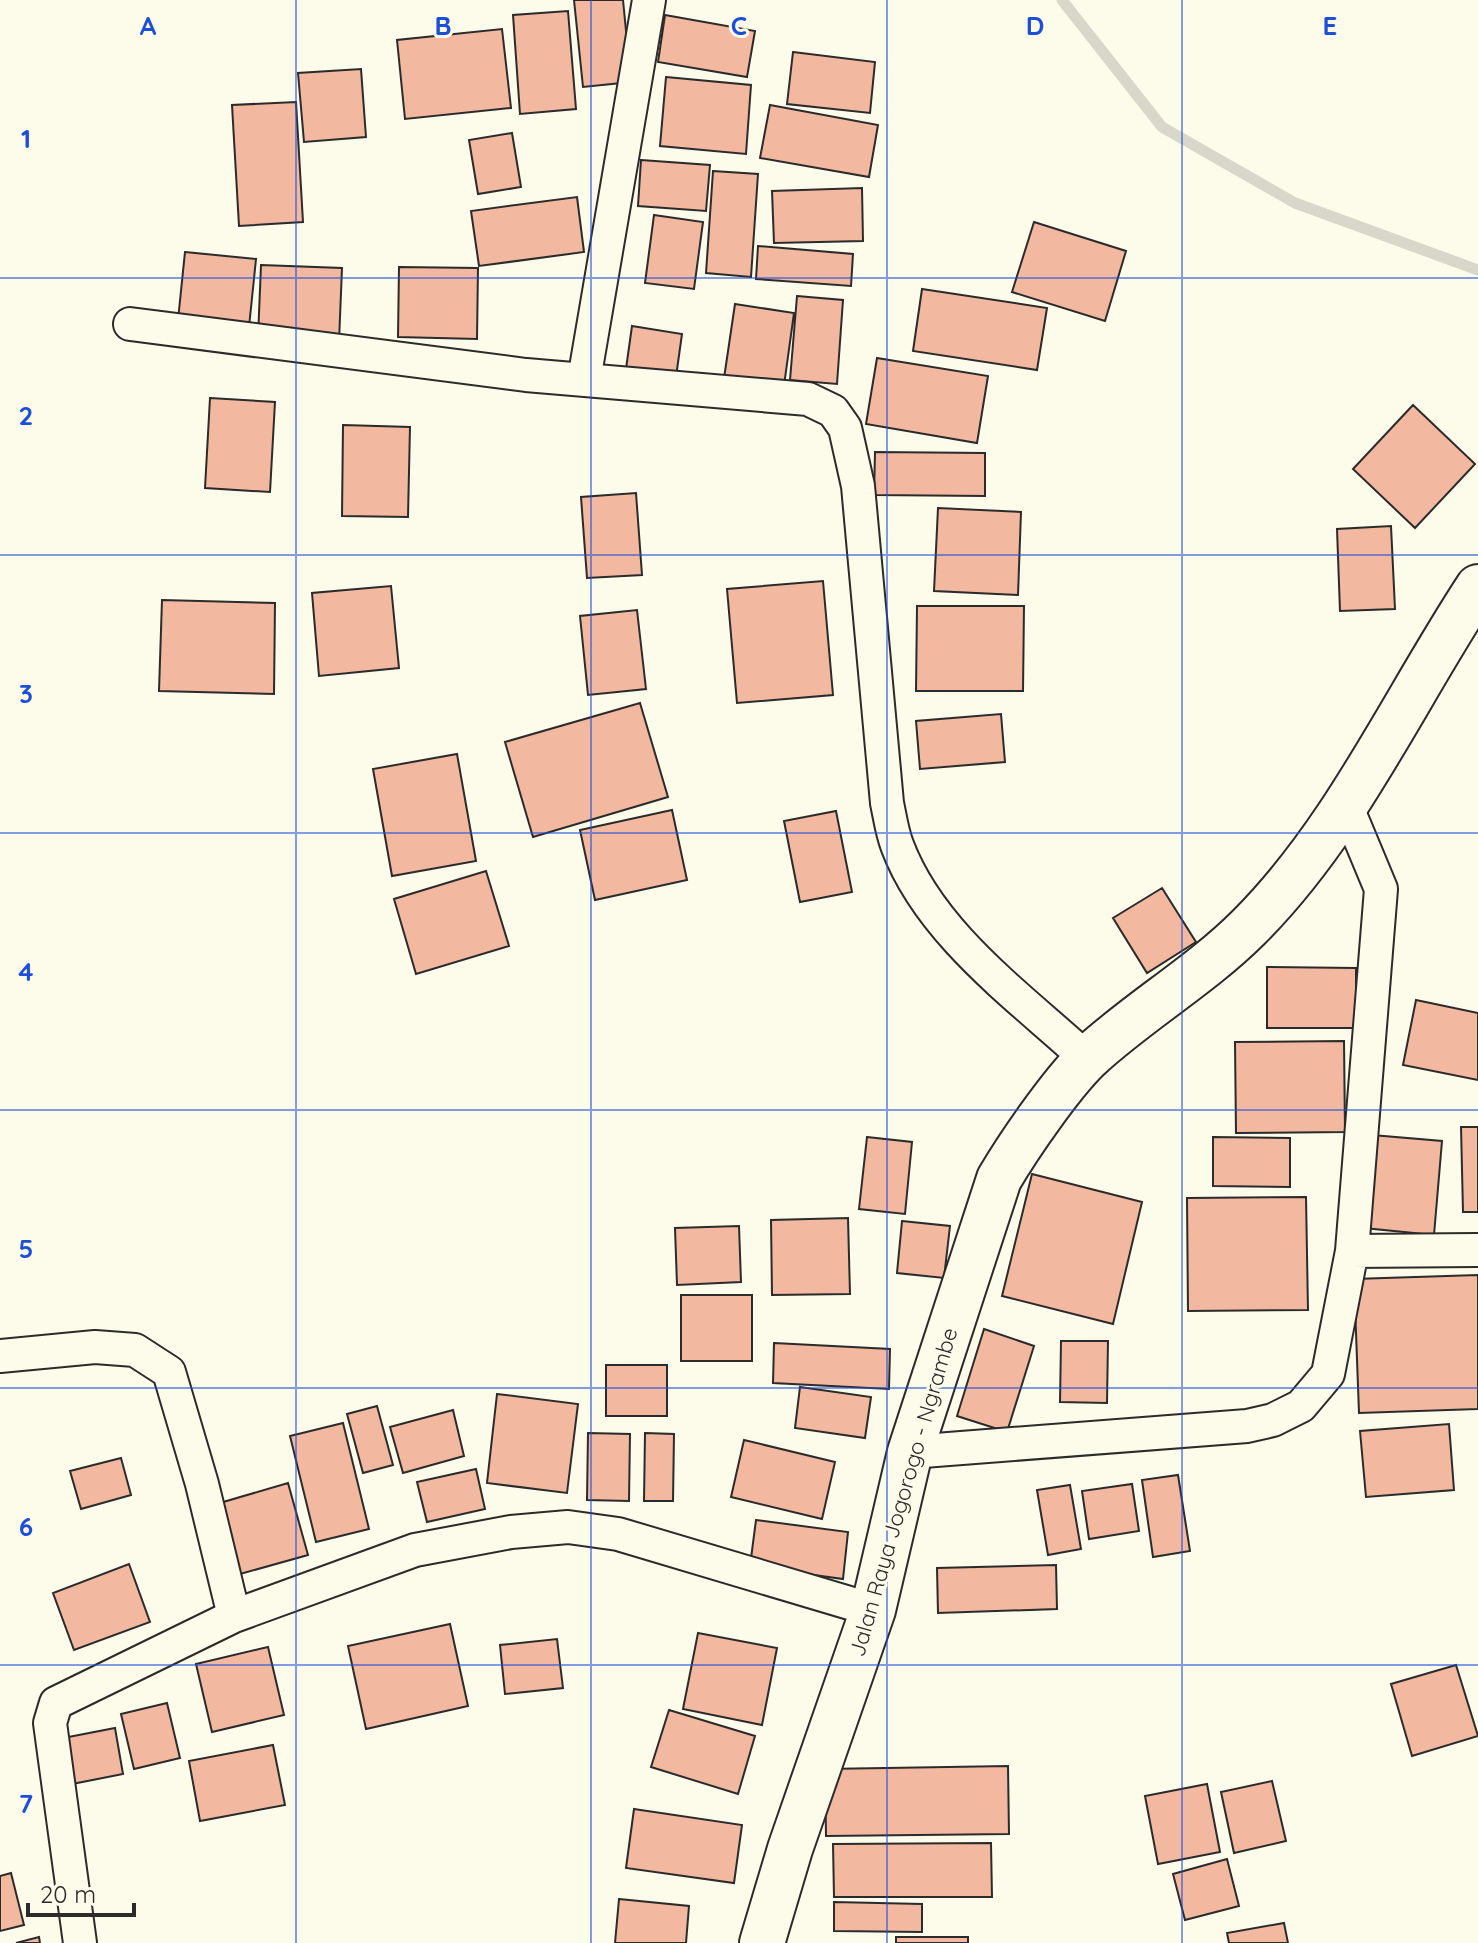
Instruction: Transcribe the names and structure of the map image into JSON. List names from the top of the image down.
{
  "streets": {
    "main road": ["Jalan Raya Jogorogo - Ngrambe"]
  },
  "scale_bar": "20 m",
  "grid": {
    "columns": [
      "A",
      "B",
      "C",
      "D",
      "E"
    ],
    "rows": [
      "1",
      "2",
      "3",
      "4",
      "5",
      "6",
      "7"
    ]
  }
}
